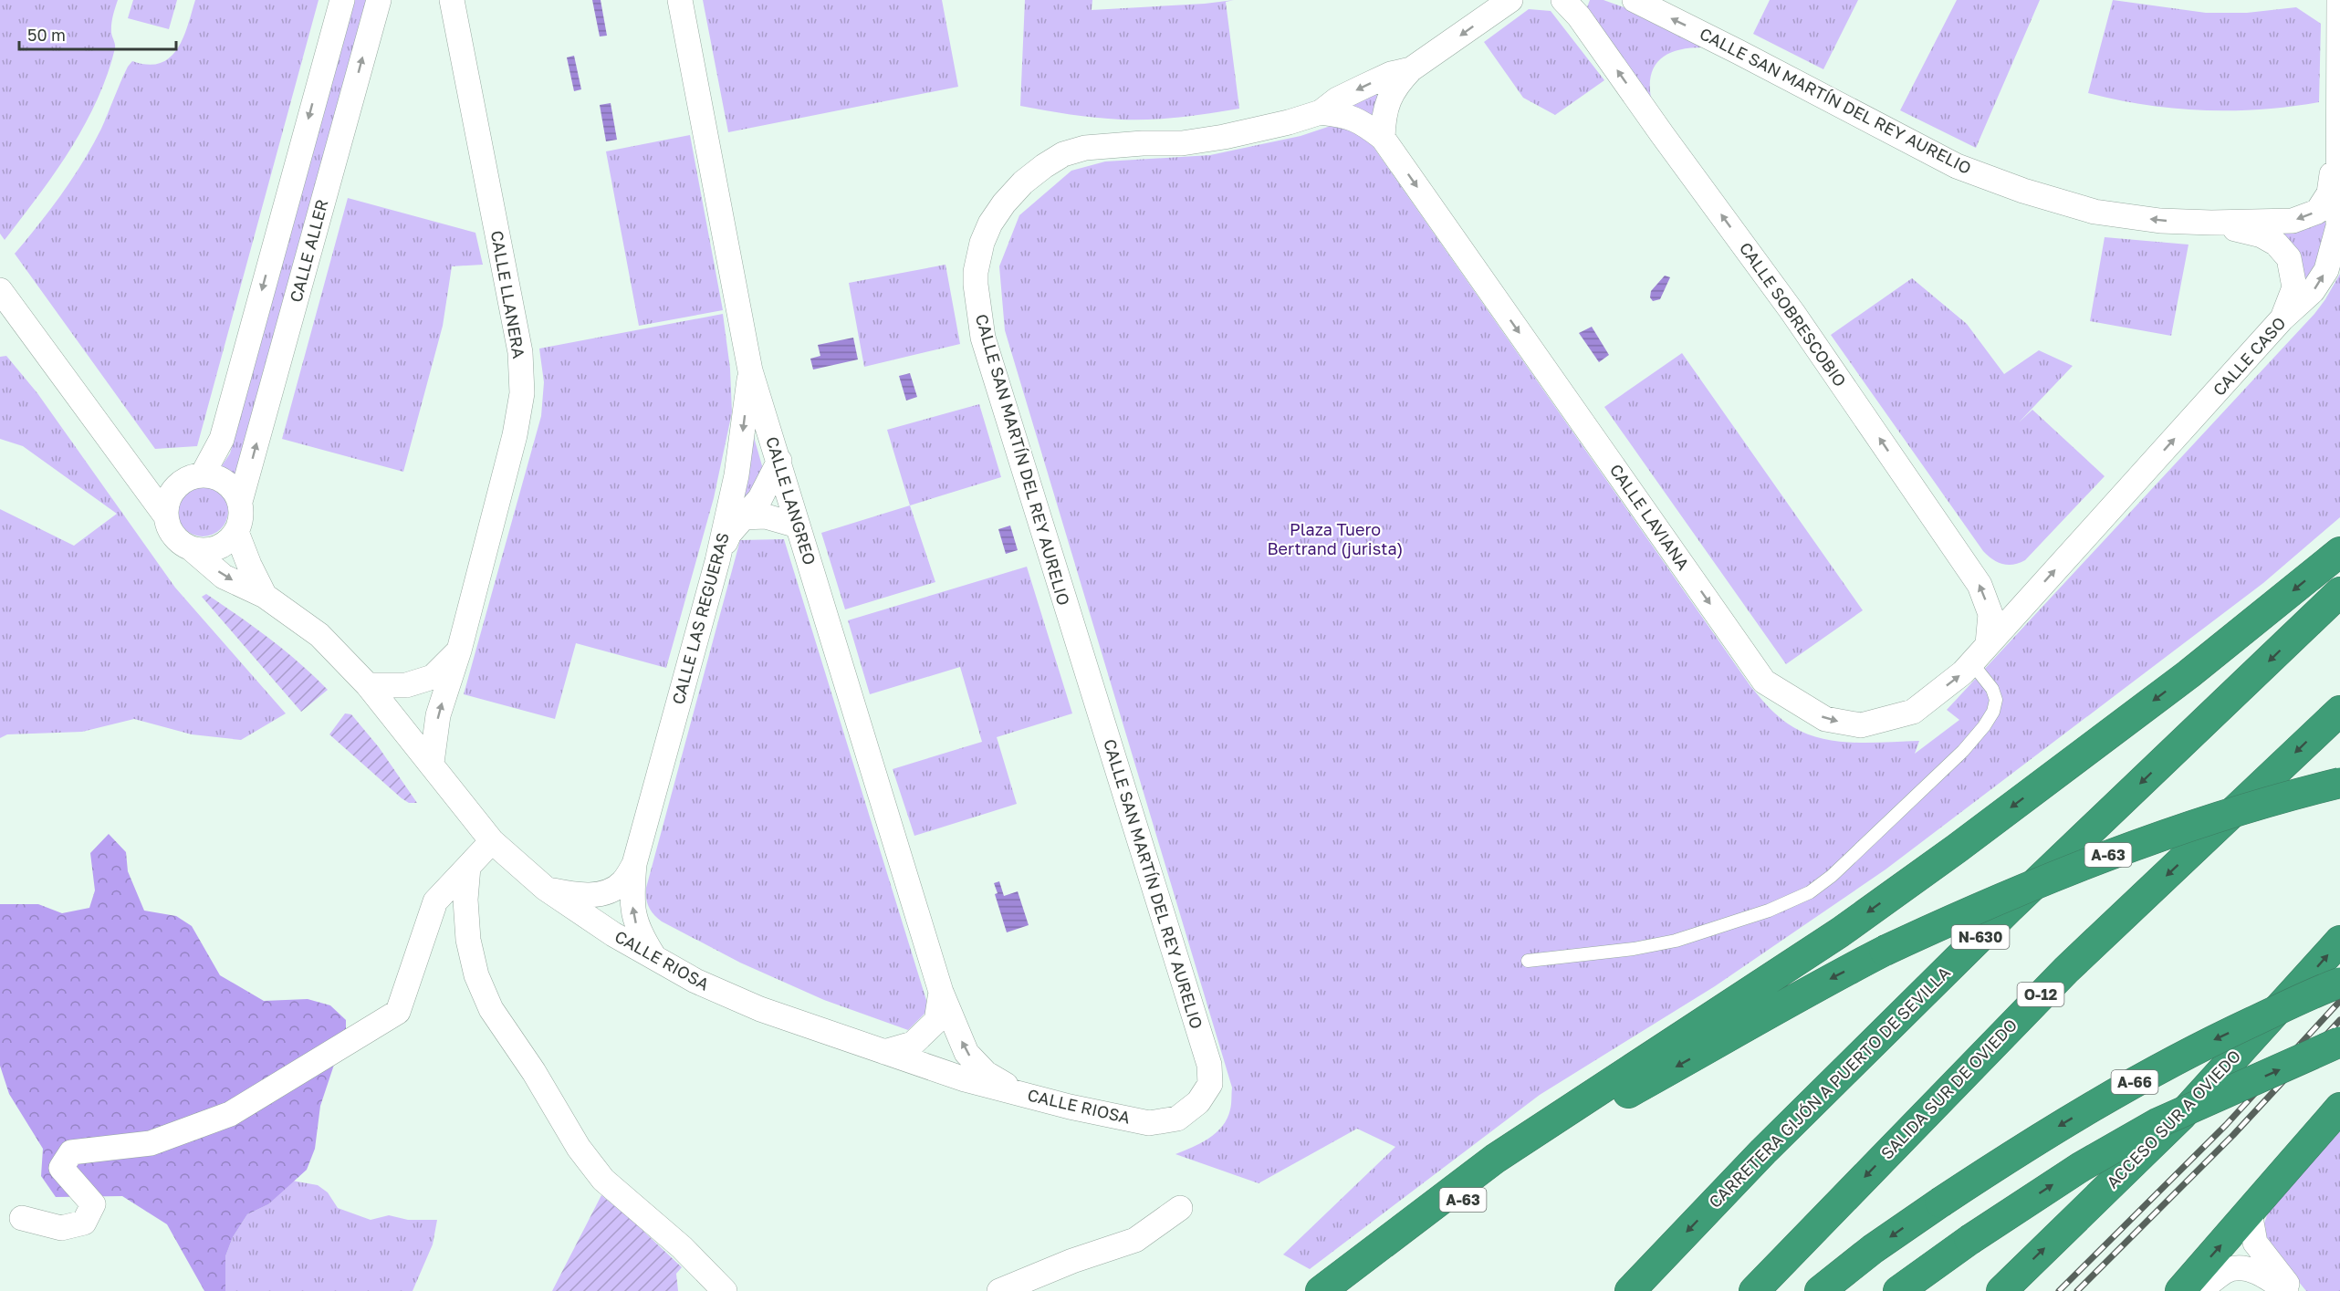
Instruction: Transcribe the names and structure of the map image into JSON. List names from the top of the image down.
{
  "streets": {
    "highway": [
      "A-63",
      "N-630",
      "O-12",
      "A-66",
      "CARRETERA GIJÓN A PUERTO DE SEVILLA",
      "SALIDA SUR DE OVIEDO",
      "ACCESO SUR A OVIEDO"
    ],
    "street": [
      "CALLE SAN MARTÍN DEL REY AURELIO",
      "CALLE ALLER",
      "CALLE LLANERA",
      "CALLE SOBRESCOBIO",
      "CALLE CASO",
      "CALLE LANGREO",
      "CALLE LAVIANA",
      "CALLE LAS REGUERAS",
      "CALLE RIOSA"
    ]
  },
  "crossings": [
    ["CALLE SAN MARTÍN DEL REY AURELIO", "CALLE CASO"],
    ["CALLE SAN MARTÍN DEL REY AURELIO", "CALLE LAVIANA"],
    ["CALLE SAN MARTÍN DEL REY AURELIO", "CALLE RIOSA"],
    ["CALLE ALLER", "CALLE RIOSA"],
    ["CALLE LLANERA", "CALLE RIOSA"],
    ["CALLE SOBRESCOBIO", "CALLE CASO"],
    ["CALLE SOBRESCOBIO", "CALLE LAVIANA"],
    ["CALLE CASO", "CALLE LAVIANA"],
    ["CALLE LANGREO", "CALLE LAS REGUERAS"],
    ["CALLE LANGREO", "CALLE RIOSA"],
    ["CALLE LAS REGUERAS", "CALLE RIOSA"]
  ],
  "one_way": [
    "CALLE SAN MARTÍN DEL REY AURELIO",
    "CALLE SOBRESCOBIO",
    "CALLE CASO",
    "CALLE LAVIANA"
  ],
  "parks": ["Plaza Tuero Bertrand (jurista)"],
  "scale_bar": "50 m"
}
